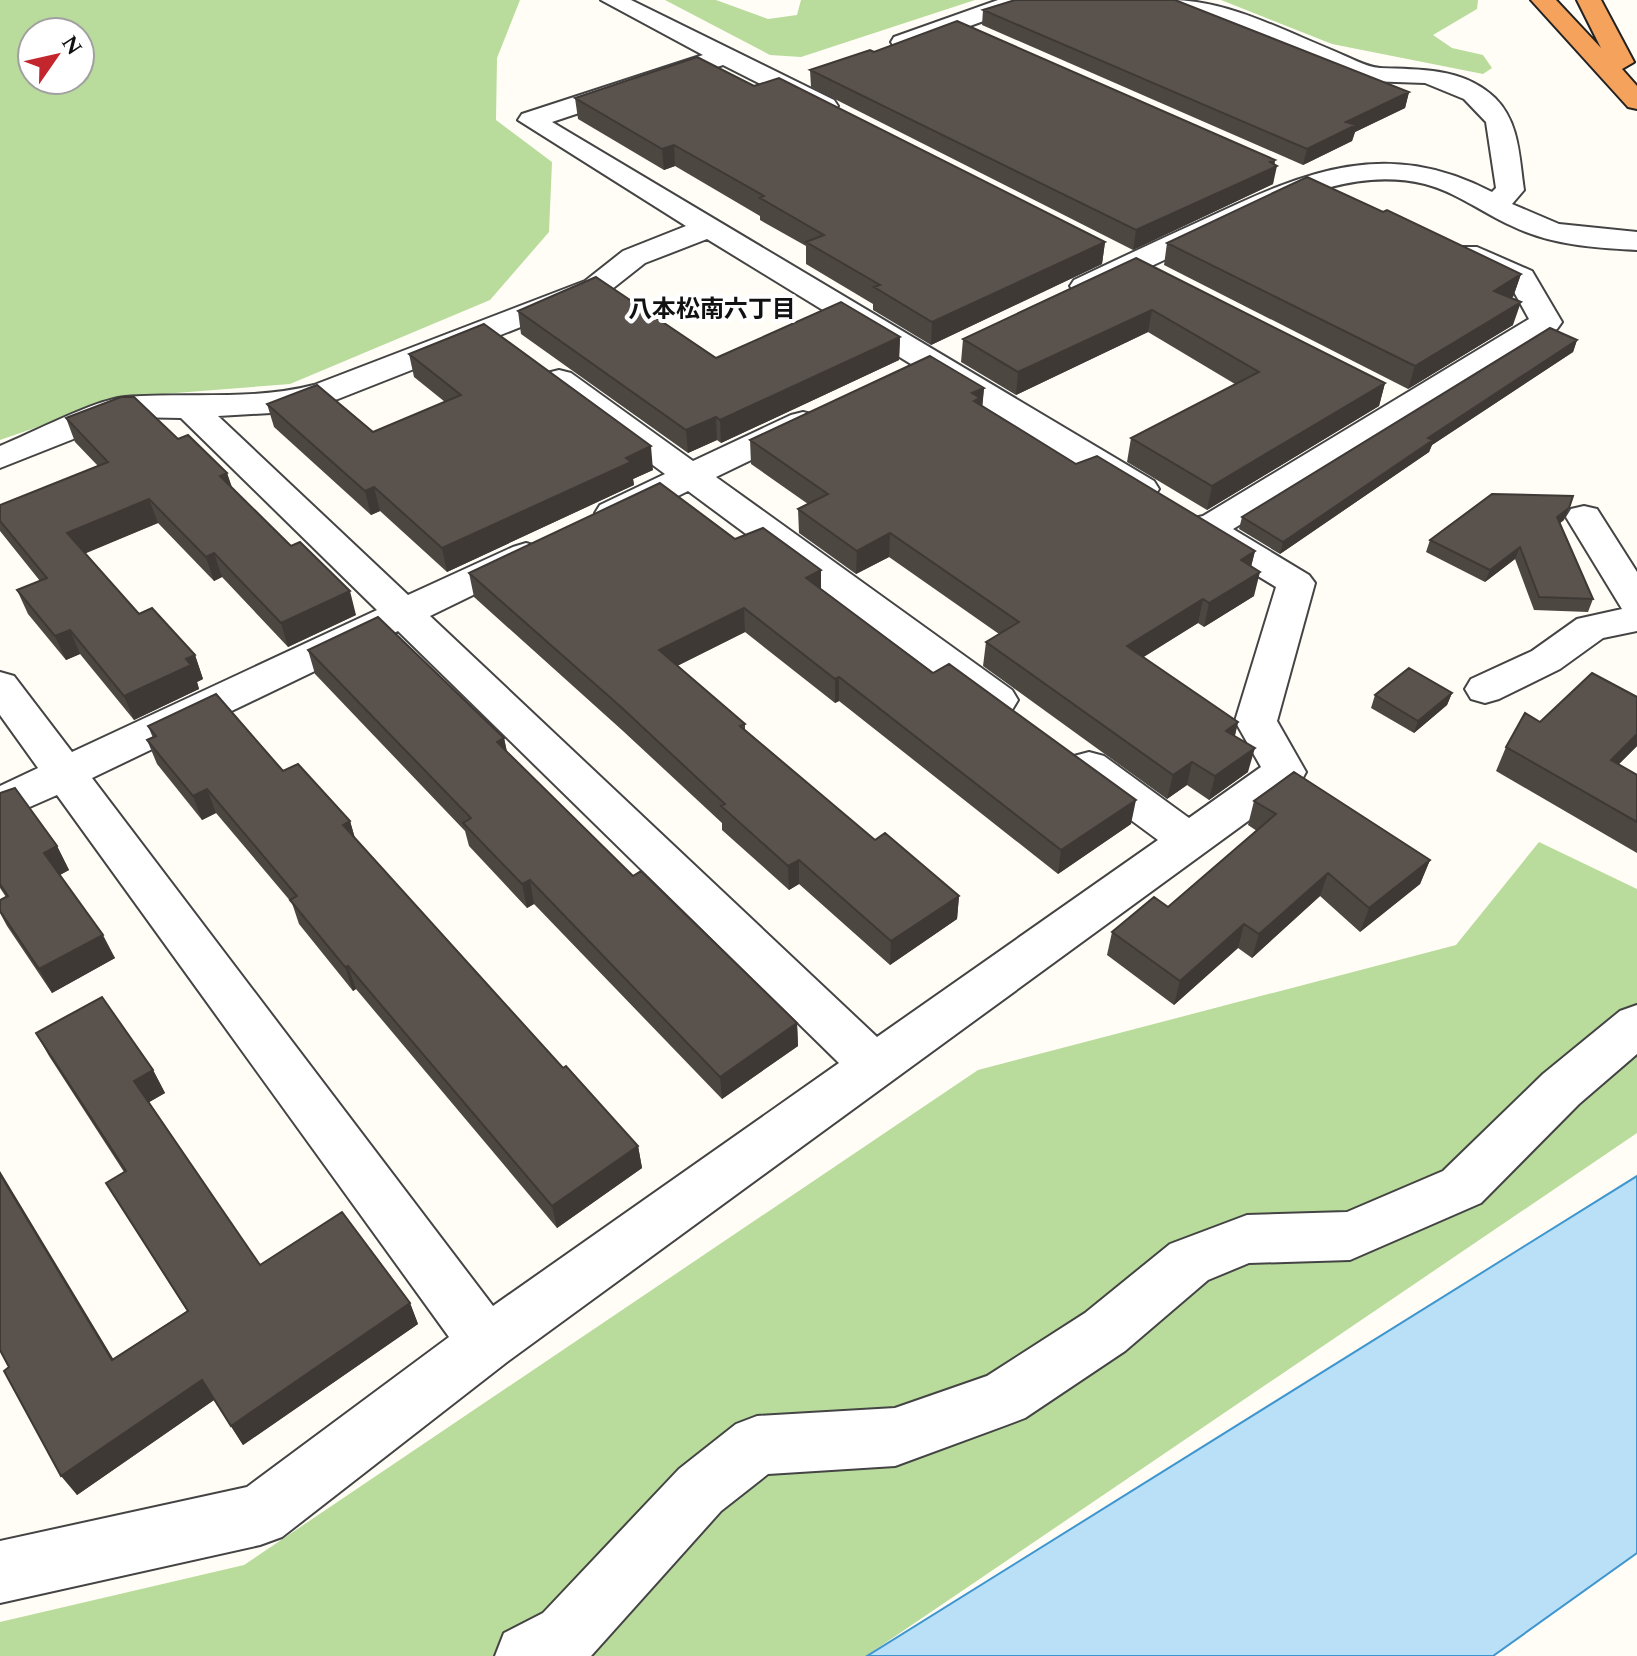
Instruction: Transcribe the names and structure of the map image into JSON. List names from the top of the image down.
{
  "districts": ["八本松南六丁目"],
  "north": "top right"
}
